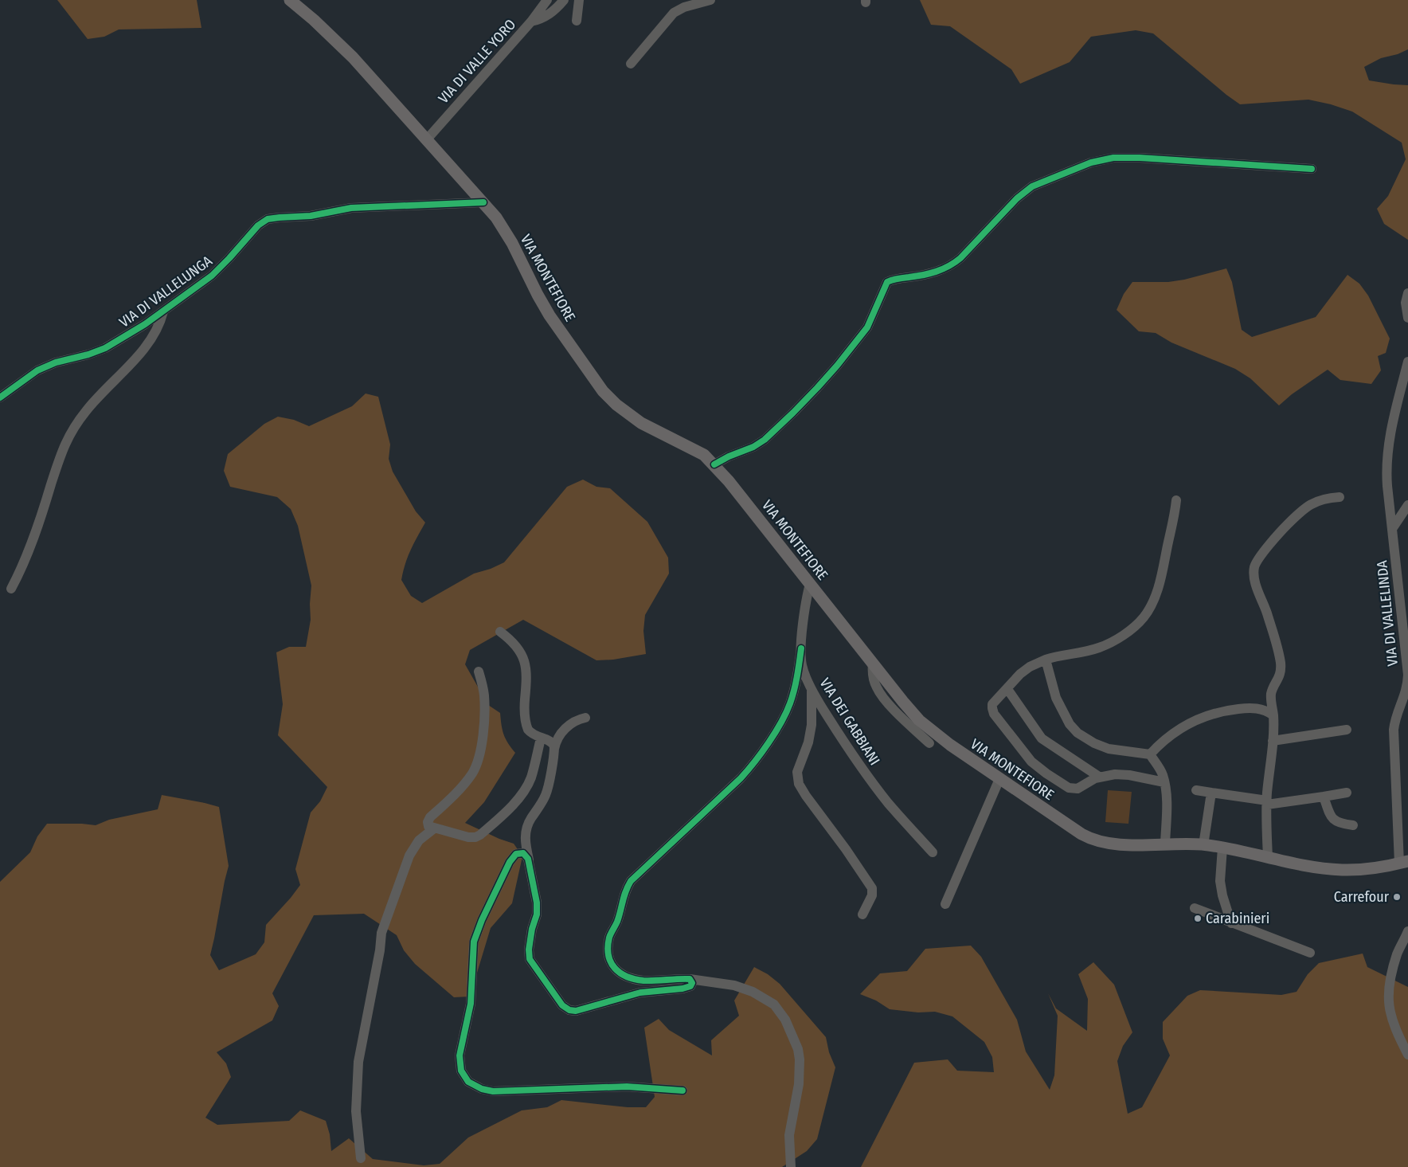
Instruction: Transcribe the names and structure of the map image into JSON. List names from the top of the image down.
{
  "streets": {
    "main road": ["VIA MONTEFIORE"],
    "street": [
      "VIA DI VALLE YORO",
      "VIA DI VALLELUNGA",
      "VIA DI VALLELINDA",
      "VIA DEI GABBIANI"
    ]
  },
  "crossings": [
    ["VIA DI VALLE YORO", "VIA MONTEFIORE"],
    ["VIA MONTEFIORE", "VIA DI VALLELUNGA"],
    ["VIA MONTEFIORE", "VIA DI VALLELINDA"],
    ["VIA MONTEFIORE", "VIA DEI GABBIANI"]
  ],
  "places": ["Carrefour", "Carabinieri"]
}
